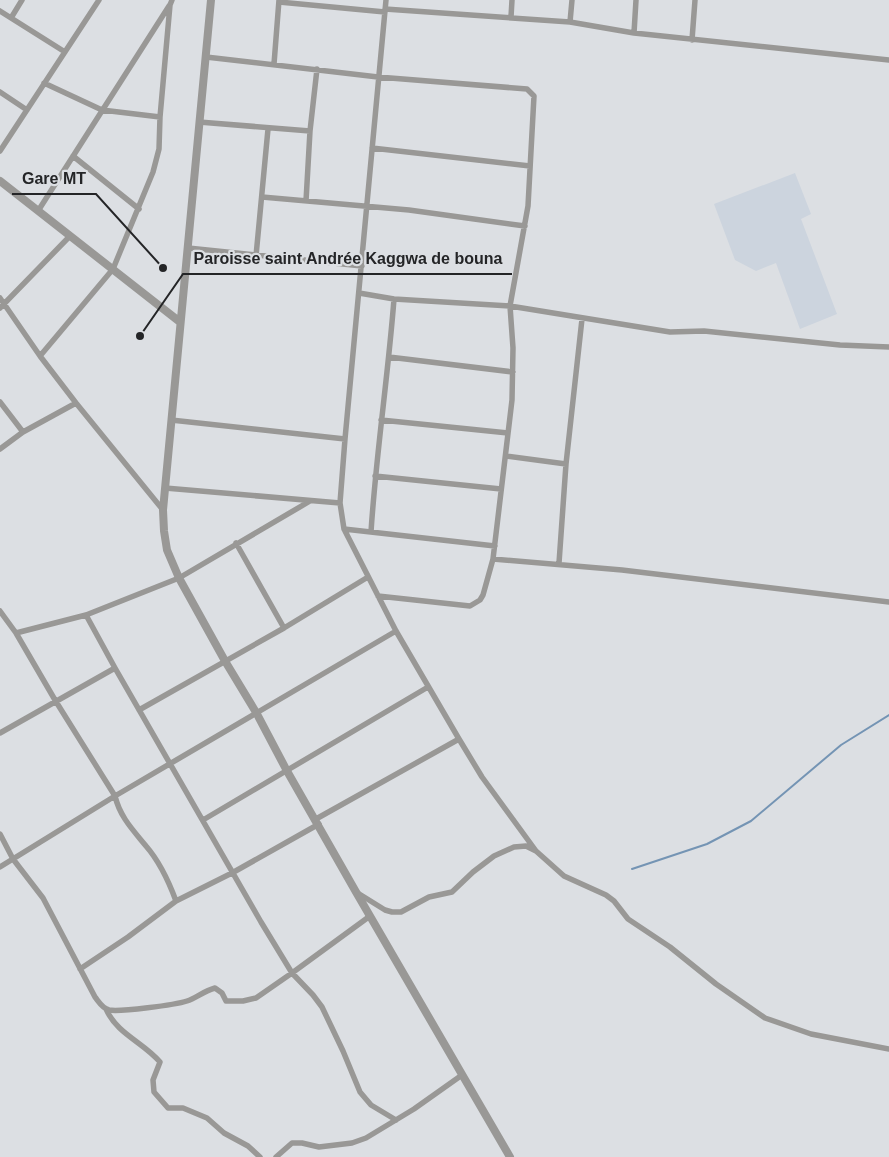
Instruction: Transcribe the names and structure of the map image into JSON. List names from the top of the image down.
{
  "places": ["Gare MT", "Paroisse saint Andrée Kaggwa de bouna"]
}
